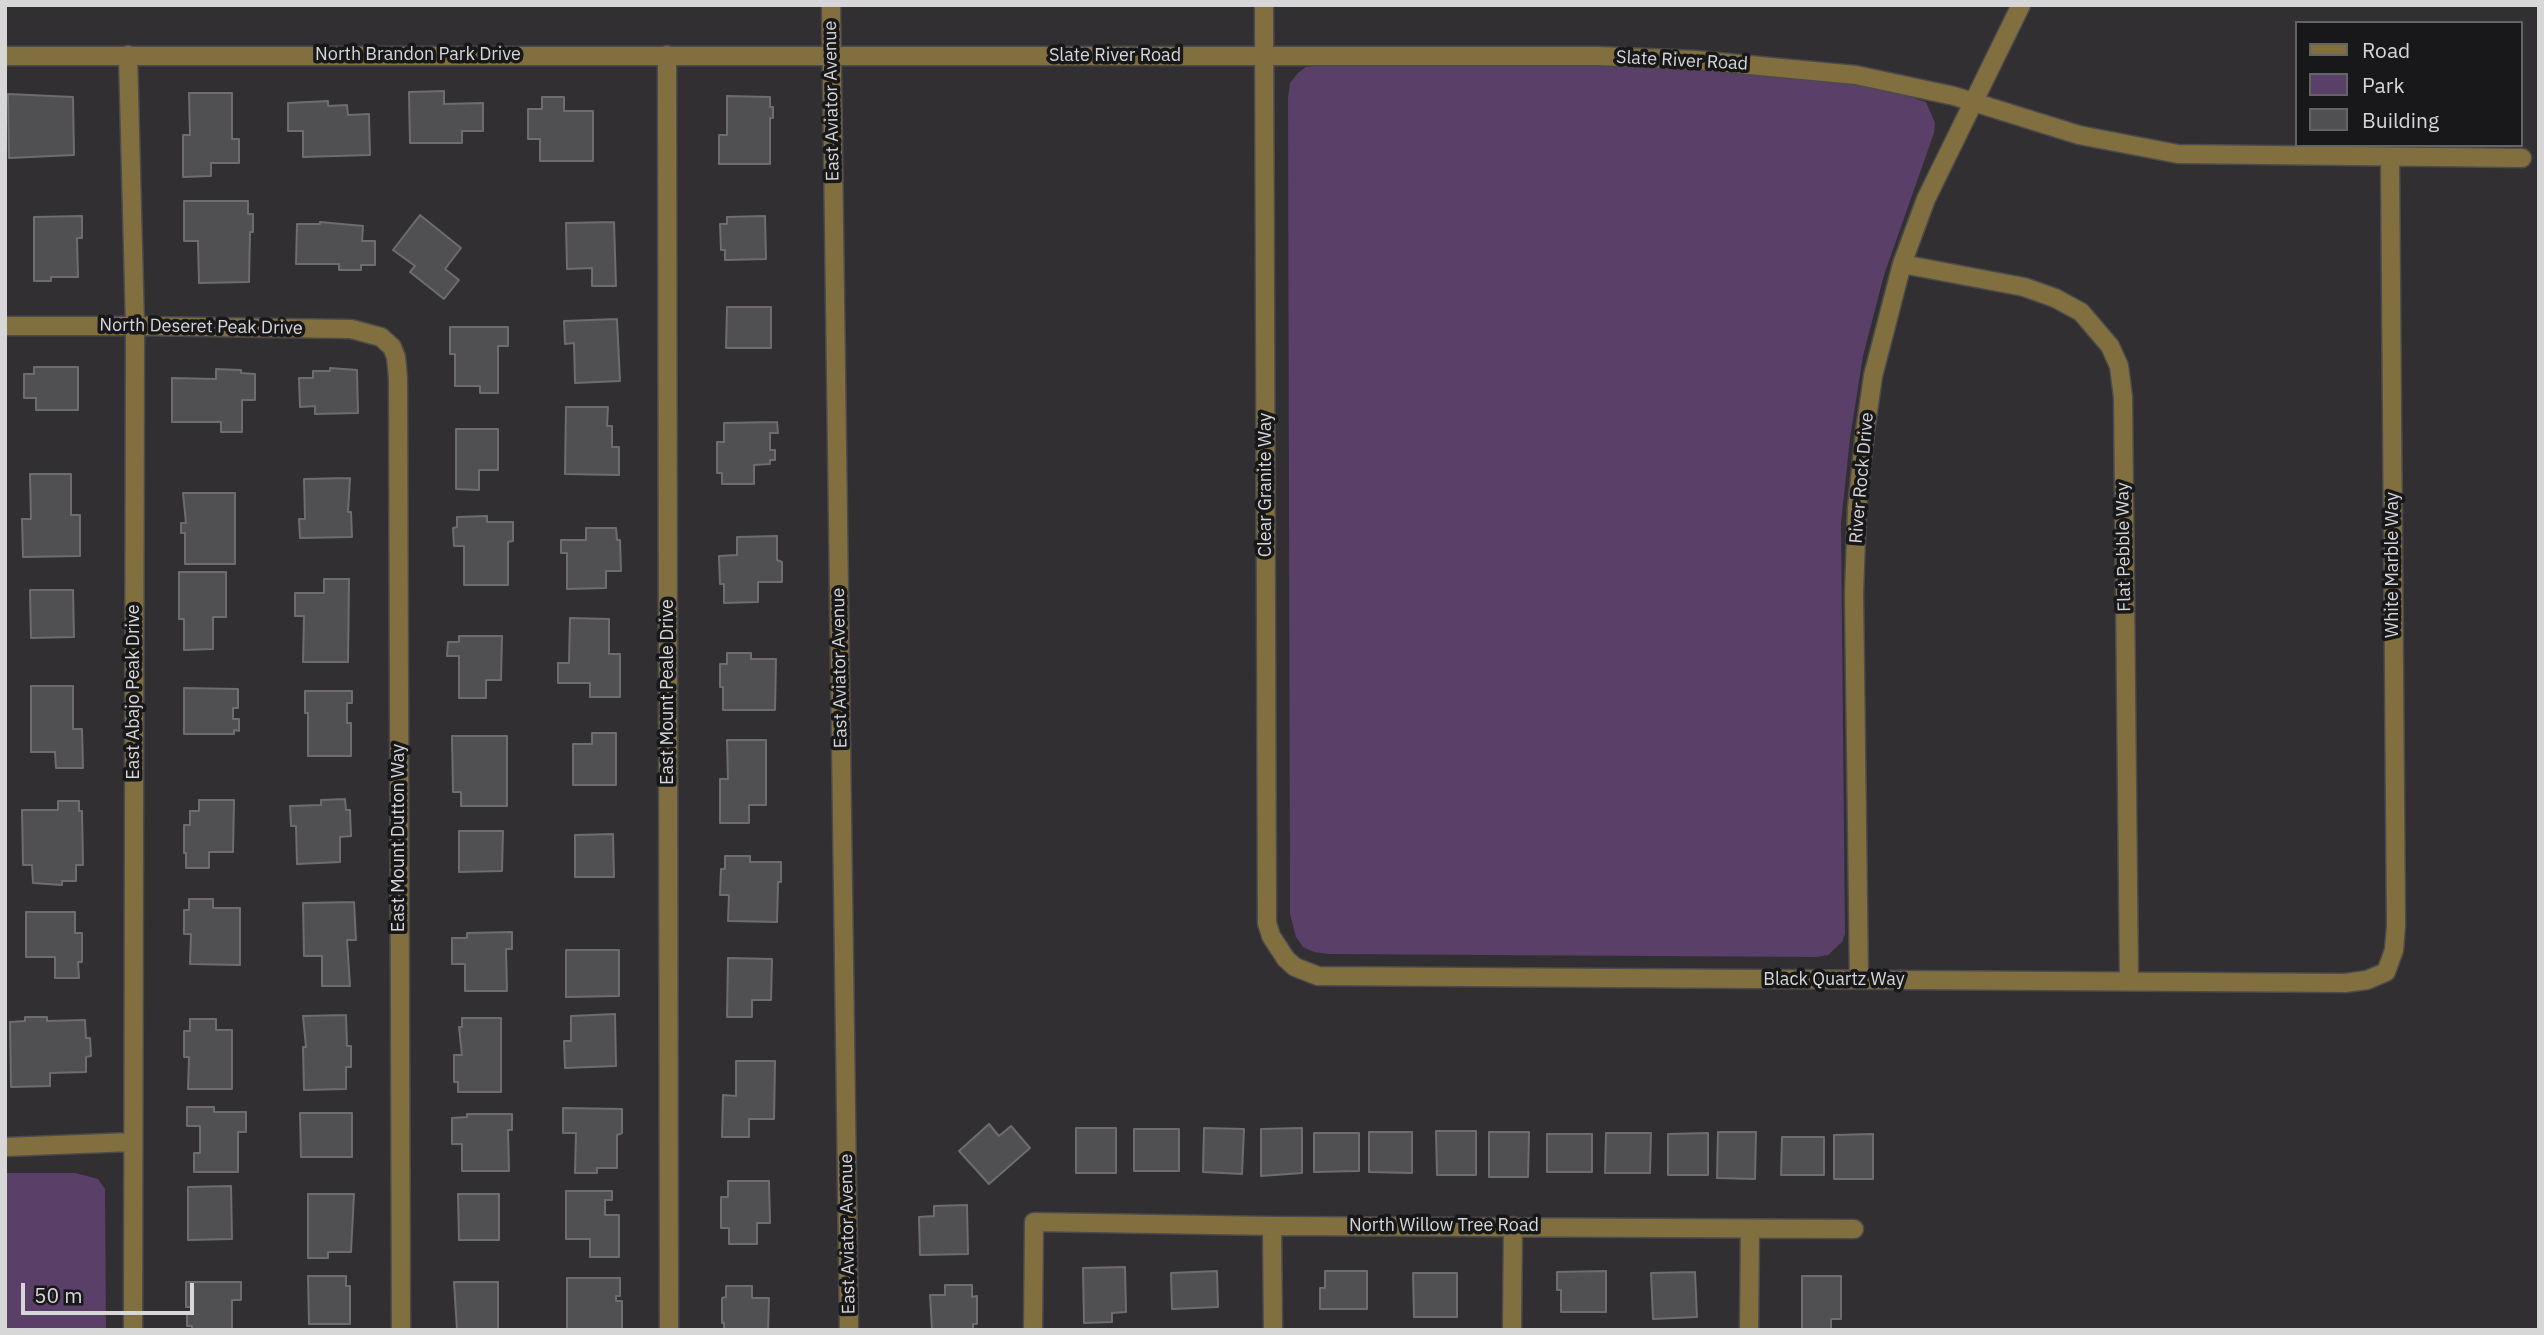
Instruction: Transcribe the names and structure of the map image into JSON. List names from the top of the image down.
{
  "streets": {
    "street": [
      "North Brandon Park Drive",
      "Slate River Road",
      "East Aviator Avenue",
      "North Deseret Peak Drive",
      "River Rock Drive",
      "Clear Granite Way",
      "Flat Pebble Way",
      "White Marble Way",
      "East Abajo Peak Drive",
      "East Mount Peale Drive",
      "East Mount Dutton Way",
      "Black Quartz Way",
      "North Willow Tree Road"
    ]
  },
  "crossings": [
    ["North Brandon Park Drive", "Slate River Road"],
    ["North Brandon Park Drive", "East Aviator Avenue"],
    ["North Brandon Park Drive", "East Abajo Peak Drive"],
    ["North Brandon Park Drive", "East Mount Peale Drive"],
    ["Slate River Road", "East Aviator Avenue"],
    ["Slate River Road", "River Rock Drive"],
    ["Slate River Road", "Clear Granite Way"],
    ["Slate River Road", "White Marble Way"],
    ["North Deseret Peak Drive", "East Abajo Peak Drive"],
    ["North Deseret Peak Drive", "East Mount Dutton Way"],
    ["River Rock Drive", "Flat Pebble Way"],
    ["River Rock Drive", "Black Quartz Way"],
    ["Clear Granite Way", "Black Quartz Way"],
    ["Flat Pebble Way", "Black Quartz Way"],
    ["White Marble Way", "Black Quartz Way"]
  ],
  "legend": ["Road", "Park", "Building"],
  "scale_bar": "50 m"
}
